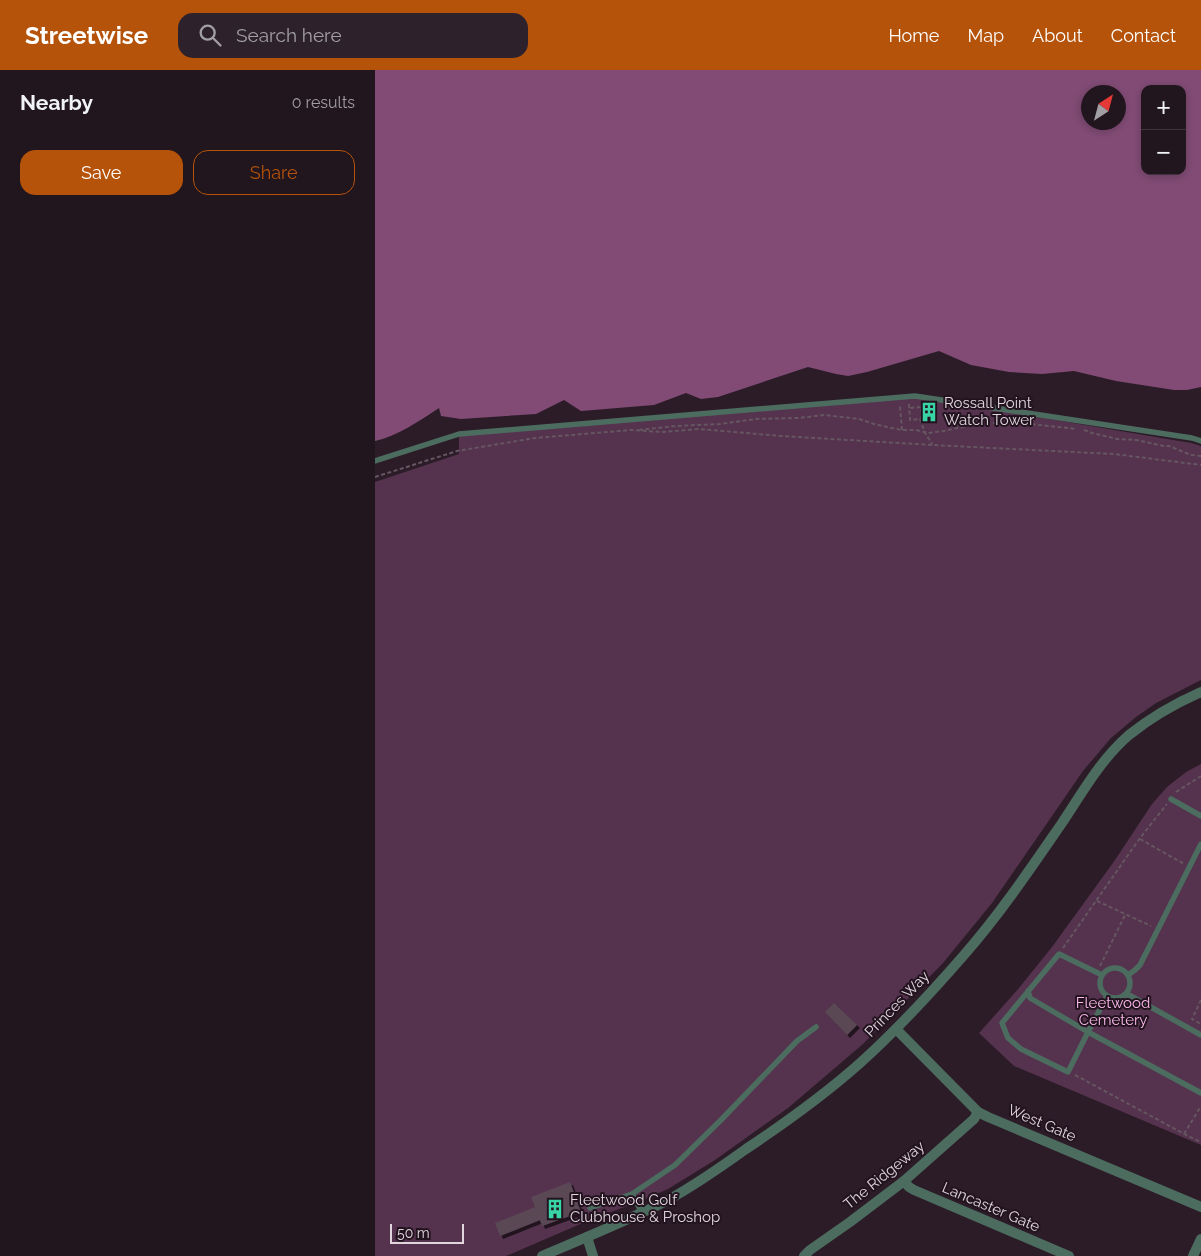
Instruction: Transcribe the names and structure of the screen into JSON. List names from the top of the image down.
{
  "streets": {
    "street": [
      "Princes Way",
      "West Gate",
      "The Ridgeway",
      "Lancaster Gate"
    ]
  },
  "crossings": [
    ["Princes Way", "West Gate"],
    ["West Gate", "The Ridgeway"],
    ["The Ridgeway", "Lancaster Gate"]
  ],
  "parks": ["Fleetwood Cemetery"],
  "places": {
    "building": ["Rossall Point Watch Tower", "Fleetwood Golf Clubhouse & Proshop"]
  },
  "scale_bar": "50 m",
  "north": "top right",
  "page": {
    "header": "Streetwise",
    "search": "Search here",
    "nav": [
      "Home",
      "Map",
      "About",
      "Contact"
    ],
    "heading": ["Nearby", "0 results"],
    "map_buttons": ["+", "−"],
    "buttons": ["Save", "Share"],
    "scale": "50 m"
  }
}
